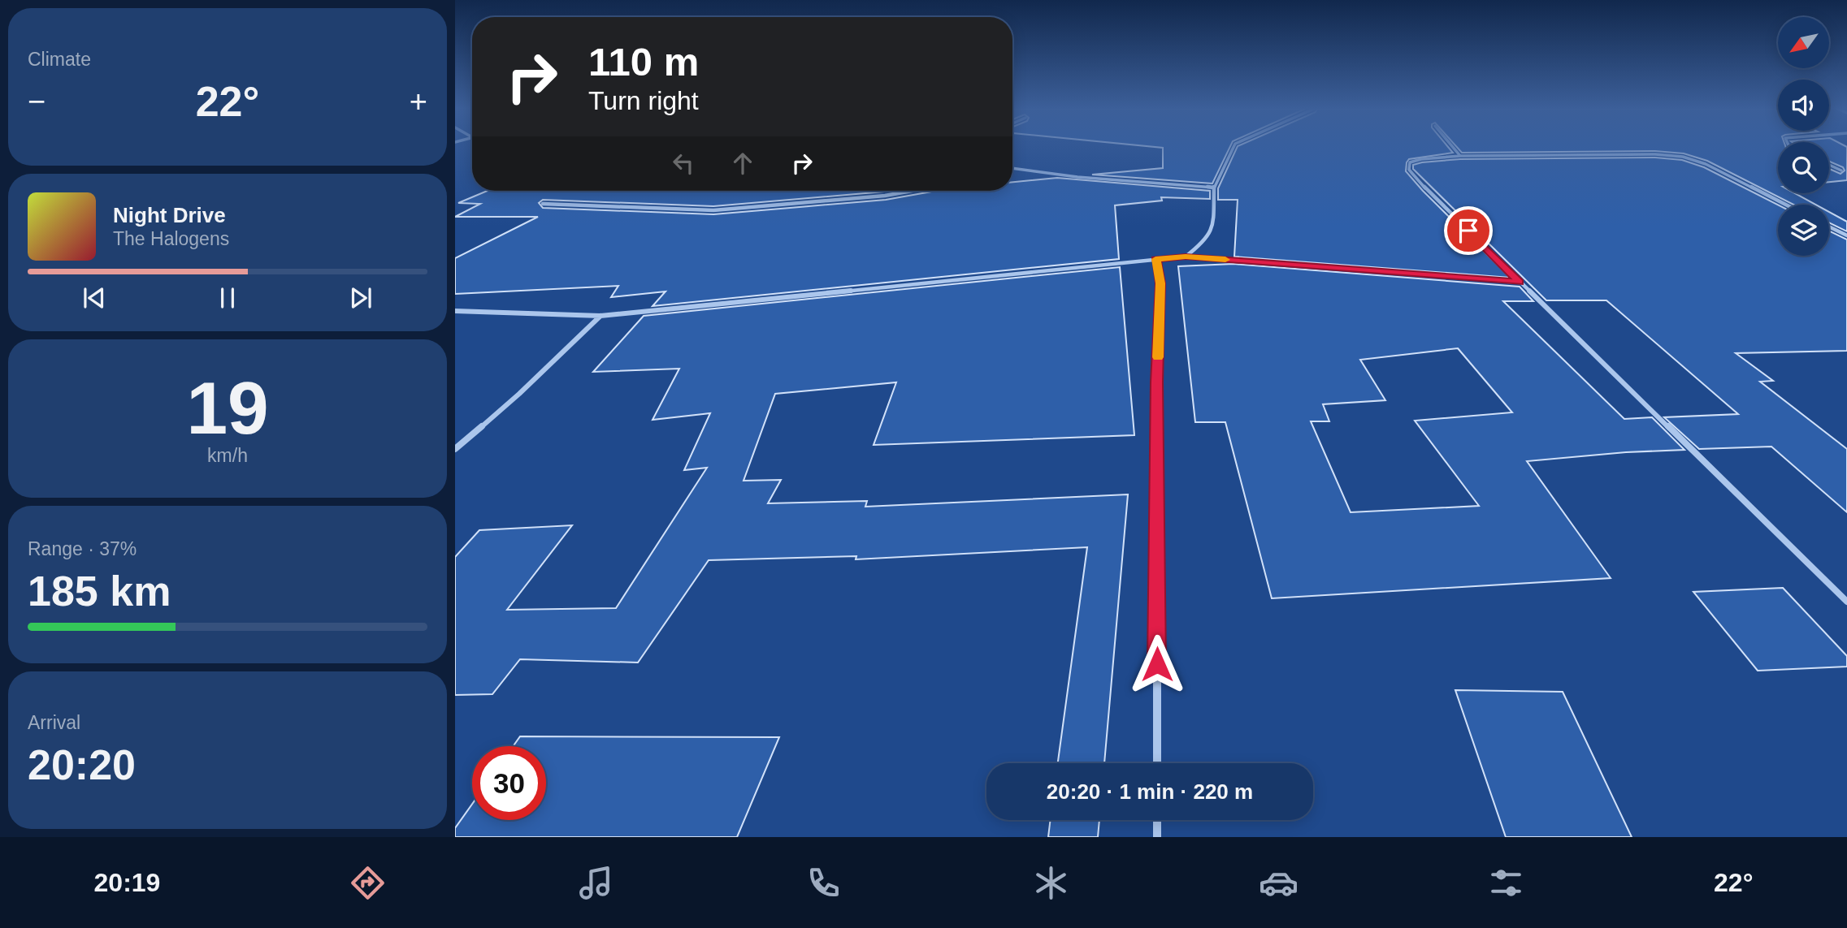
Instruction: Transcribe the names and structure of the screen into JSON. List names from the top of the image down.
{
  "north": "bottom left",
  "page": {
    "tile": [
      "Climate",
      ["19", "km/h"],
      ["Range · 37%", "185 km"],
      ["Arrival", "20:20"]
    ],
    "turn": ["110 m", "Turn right"],
    "heat": ["−", "22°", "+"],
    "song": ["Night Drive", "The Halogens"],
    "limit": "30",
    "trip": "20:20 · 1 min · 220 m",
    "tabs": ["20:19", "22°"]
  }
}
